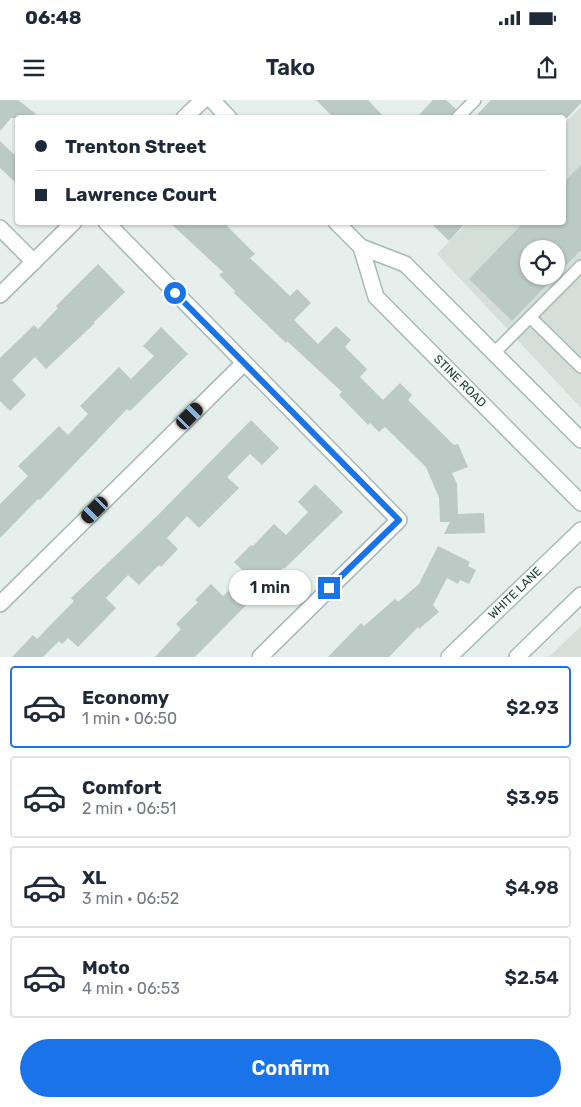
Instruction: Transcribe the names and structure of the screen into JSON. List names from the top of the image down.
{
  "streets": {
    "street": ["STINE ROAD", "WHITE LANE"]
  },
  "page": {
    "status": "06:48",
    "header": "Tako",
    "banner": ["Trenton Street", "Lawrence Court"],
    "bubble": "1 min",
    "list": [
      {
        "name": "Economy",
        "note": "1 min · 06:50",
        "value": "$2.93"
      },
      {
        "name": "Comfort",
        "note": "2 min · 06:51",
        "value": "$3.95"
      },
      {
        "name": "XL",
        "note": "3 min · 06:52",
        "value": "$4.98"
      },
      {
        "name": "Moto",
        "note": "4 min · 06:53",
        "value": "$2.54"
      }
    ],
    "buttons": "Confirm"
  }
}
